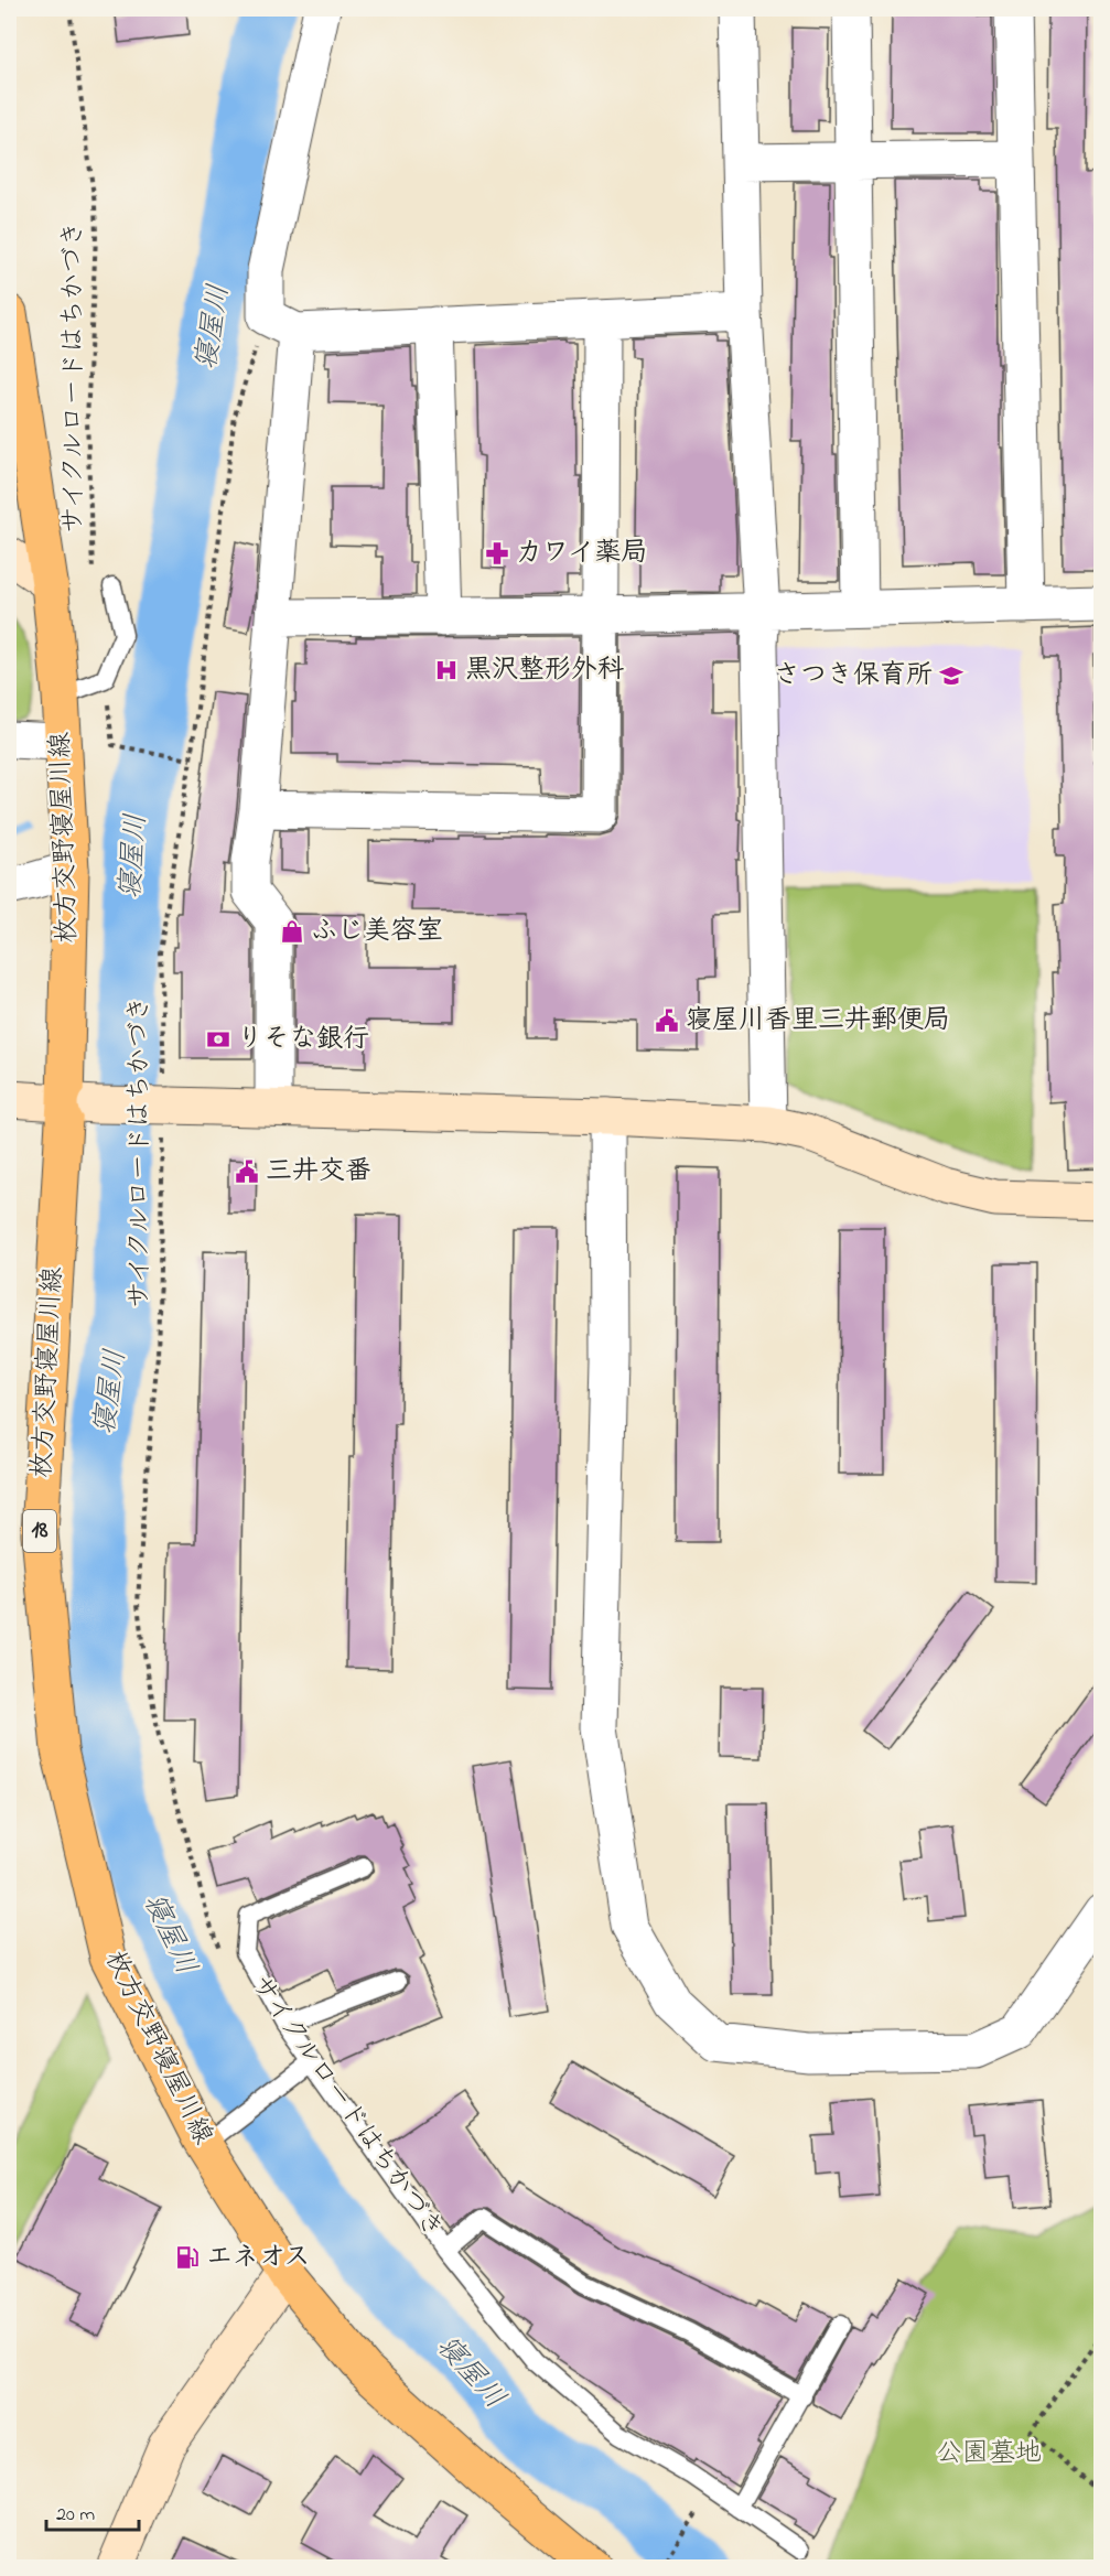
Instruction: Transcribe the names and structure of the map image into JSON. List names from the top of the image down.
{
  "streets": {
    "main road": ["枚方交野寝屋川線", "18"],
    "path": ["サイクルロードはちかづき"]
  },
  "water": ["寝屋川"],
  "parks": ["公園墓地"],
  "places": {
    "pharmacy": ["カワイ薬局"],
    "hospital": ["黒沢整形外科"],
    "school or university": ["さつき保育所"],
    "shop": ["ふじ美容室"],
    "public building": ["寝屋川香里三井郵便局", "三井交番"],
    "bank": ["りそな銀行"],
    "fuel station": ["エネオス"]
  },
  "scale_bar": "20 m"
}
